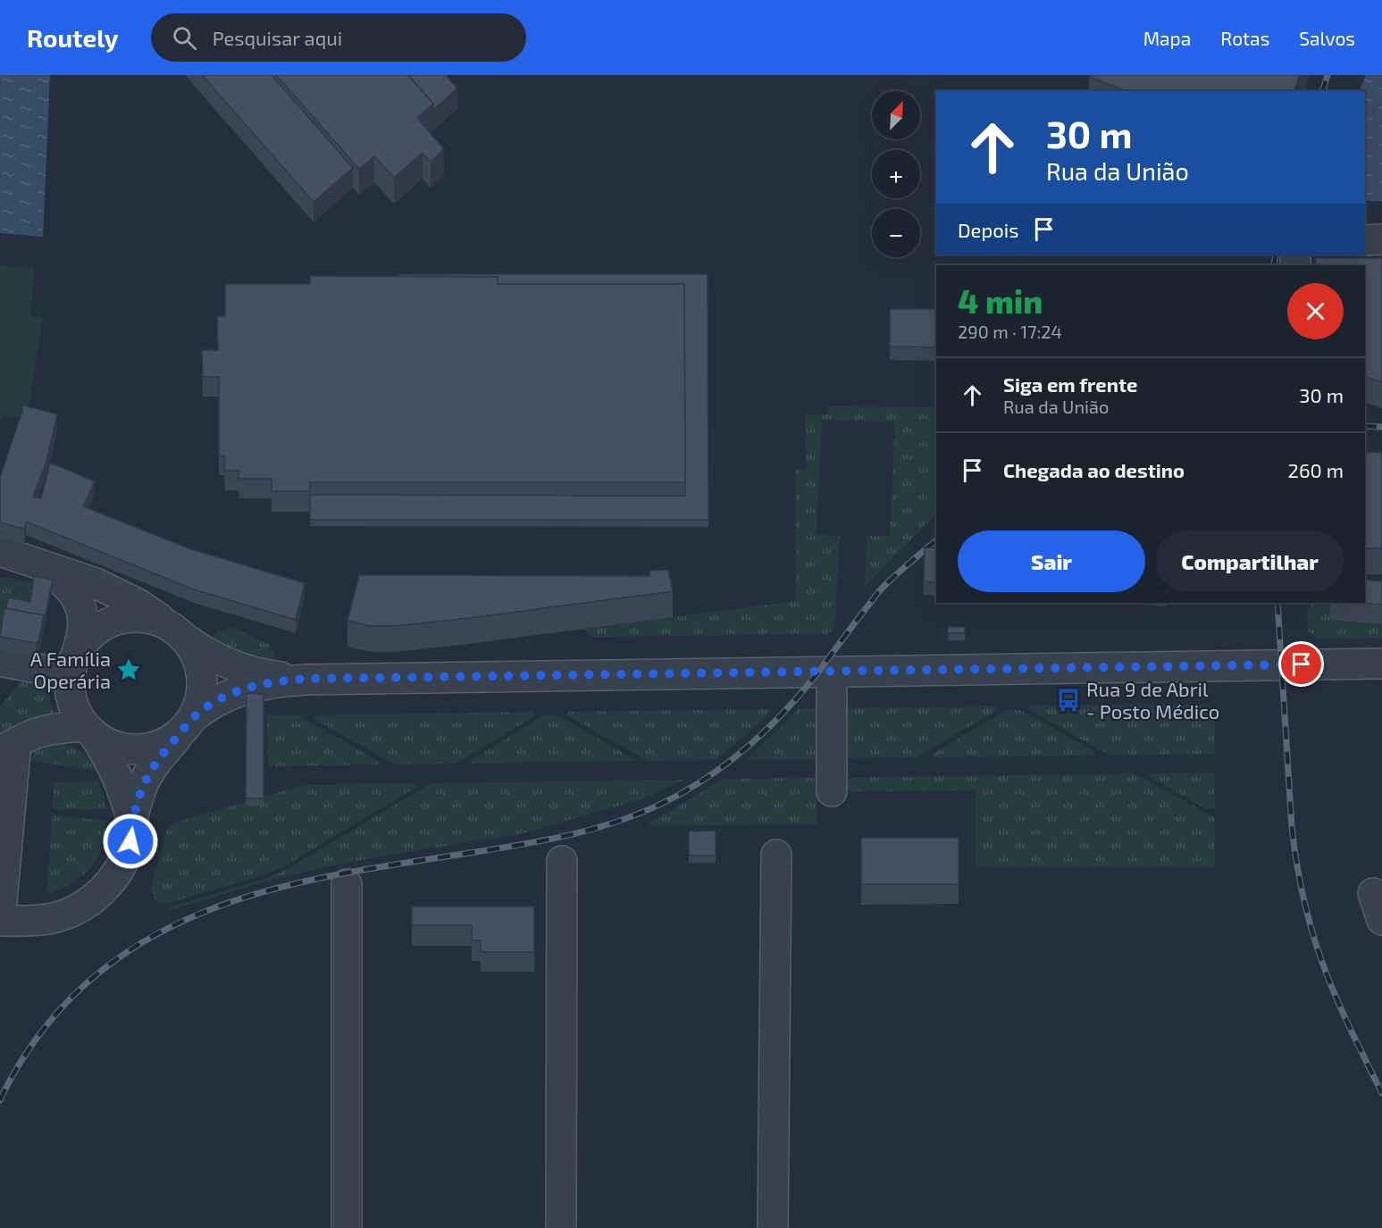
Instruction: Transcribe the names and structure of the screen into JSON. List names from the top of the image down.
{
  "places": {
    "place": ["A Família Operária"],
    "bus stop": ["Rua 9 de Abril - Posto Médico"]
  },
  "north": "top right",
  "page": {
    "header": "Routely",
    "search": "Pesquisar aqui",
    "nav": ["Mapa", "Rotas", "Salvos"],
    "map_buttons": ["+", "−"],
    "turn": ["30 m", "Rua da União"],
    "then": "Depois",
    "heading": ["4 min", "290 m · 17:24"],
    "list": [
      {
        "name": "Siga em frente",
        "note": "Rua da União",
        "value": "30 m"
      },
      {
        "name": "Chegada ao destino",
        "value": "260 m"
      }
    ],
    "buttons": ["Sair", "Compartilhar"]
  }
}
